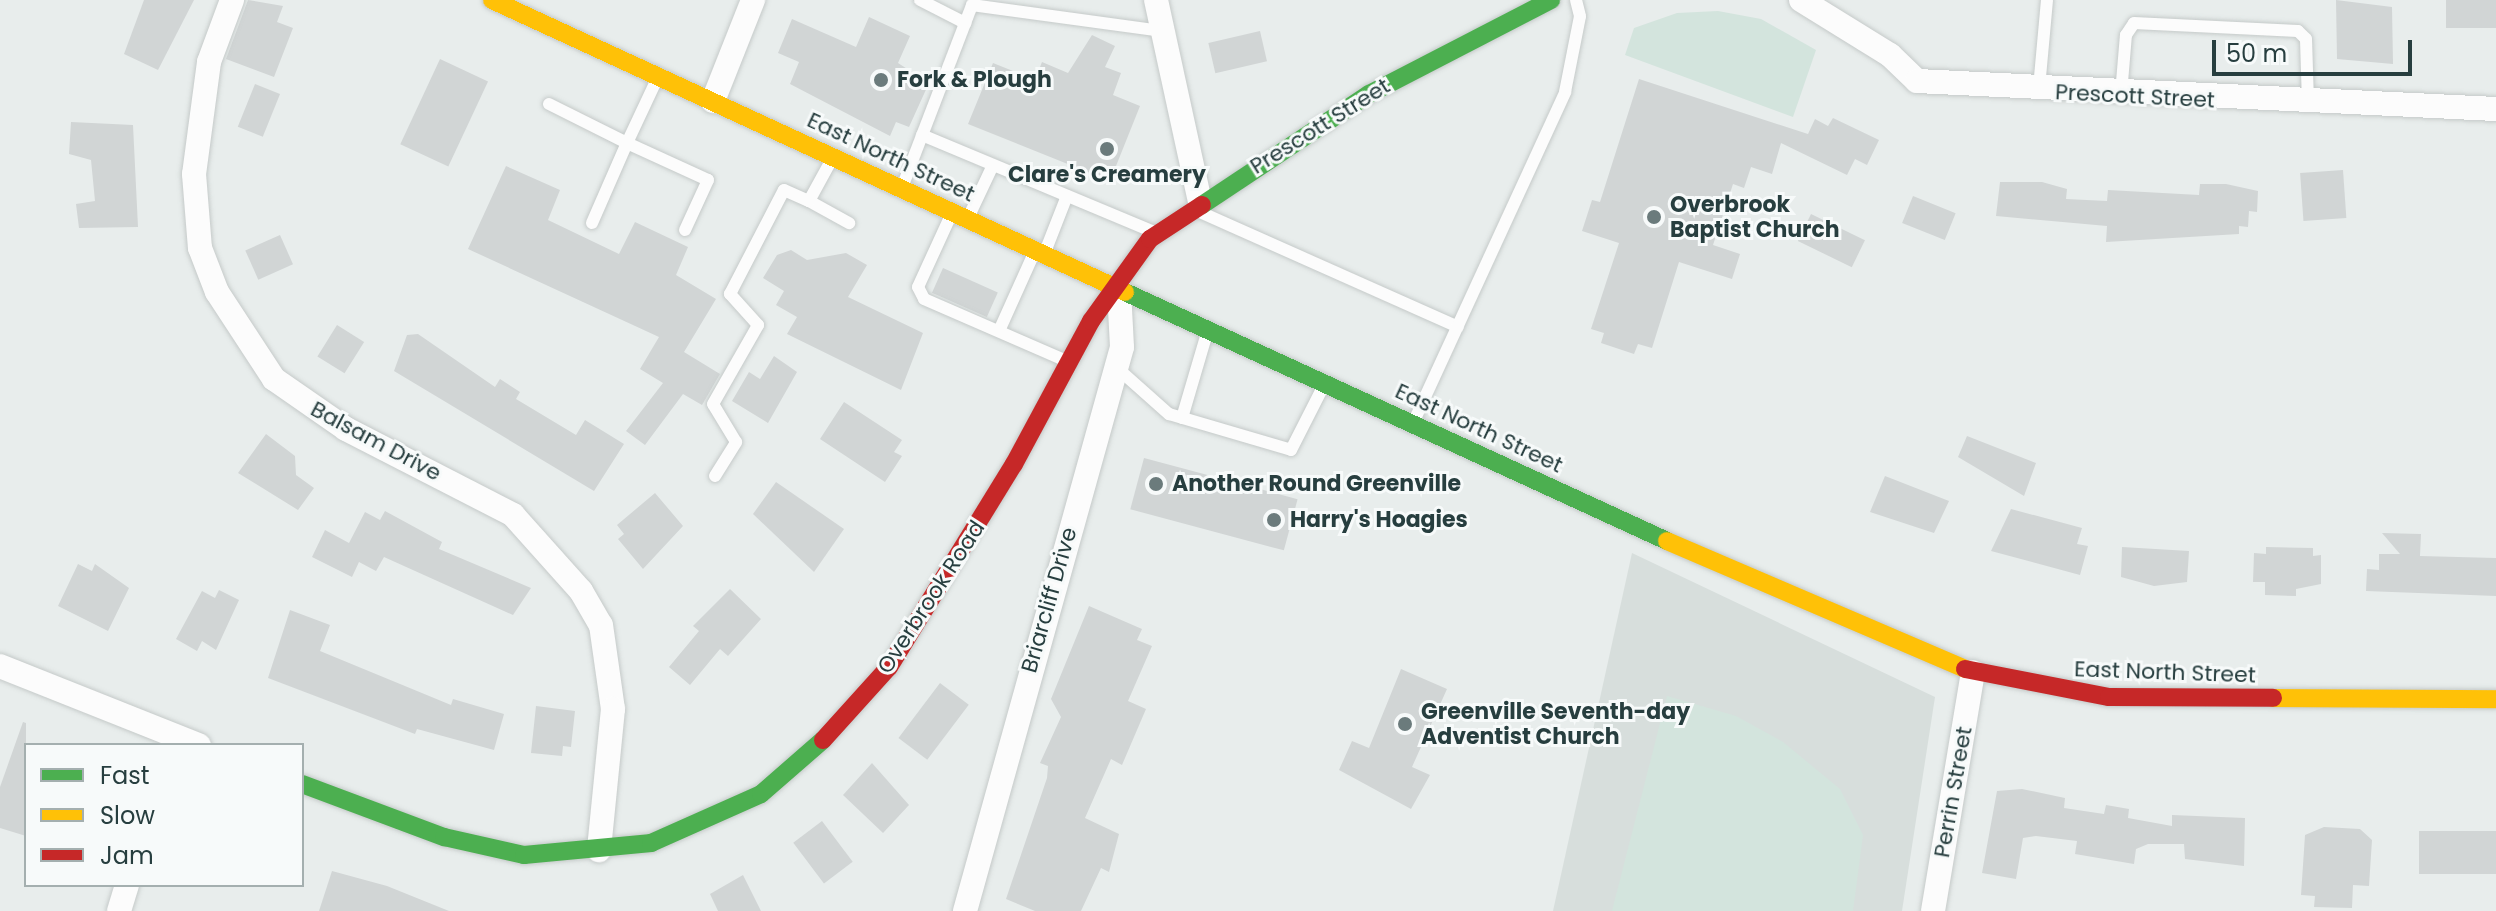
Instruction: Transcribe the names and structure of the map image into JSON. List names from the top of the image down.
{
  "streets": {
    "main road": ["Prescott Street", "East North Street", "Overbrook Road"],
    "street": ["Balsam Drive", "Briarcliff Drive", "Perrin Street"]
  },
  "crossings": [
    ["Prescott Street", "East North Street"],
    ["Prescott Street", "Overbrook Road"],
    ["Prescott Street", "Briarcliff Drive"],
    ["East North Street", "Overbrook Road"],
    ["East North Street", "Briarcliff Drive"],
    ["East North Street", "Perrin Street"],
    ["Balsam Drive", "Overbrook Road"],
    ["Overbrook Road", "Briarcliff Drive"]
  ],
  "places": [
    "Fork & Plough",
    "Clare's Creamery",
    "Overbrook Baptist Church",
    "Another Round Greenville",
    "Harry's Hoagies",
    "Greenville Seventh-day Adventist Church"
  ],
  "legend": ["Fast", "Slow", "Jam"],
  "scale_bar": "50 m"
}
